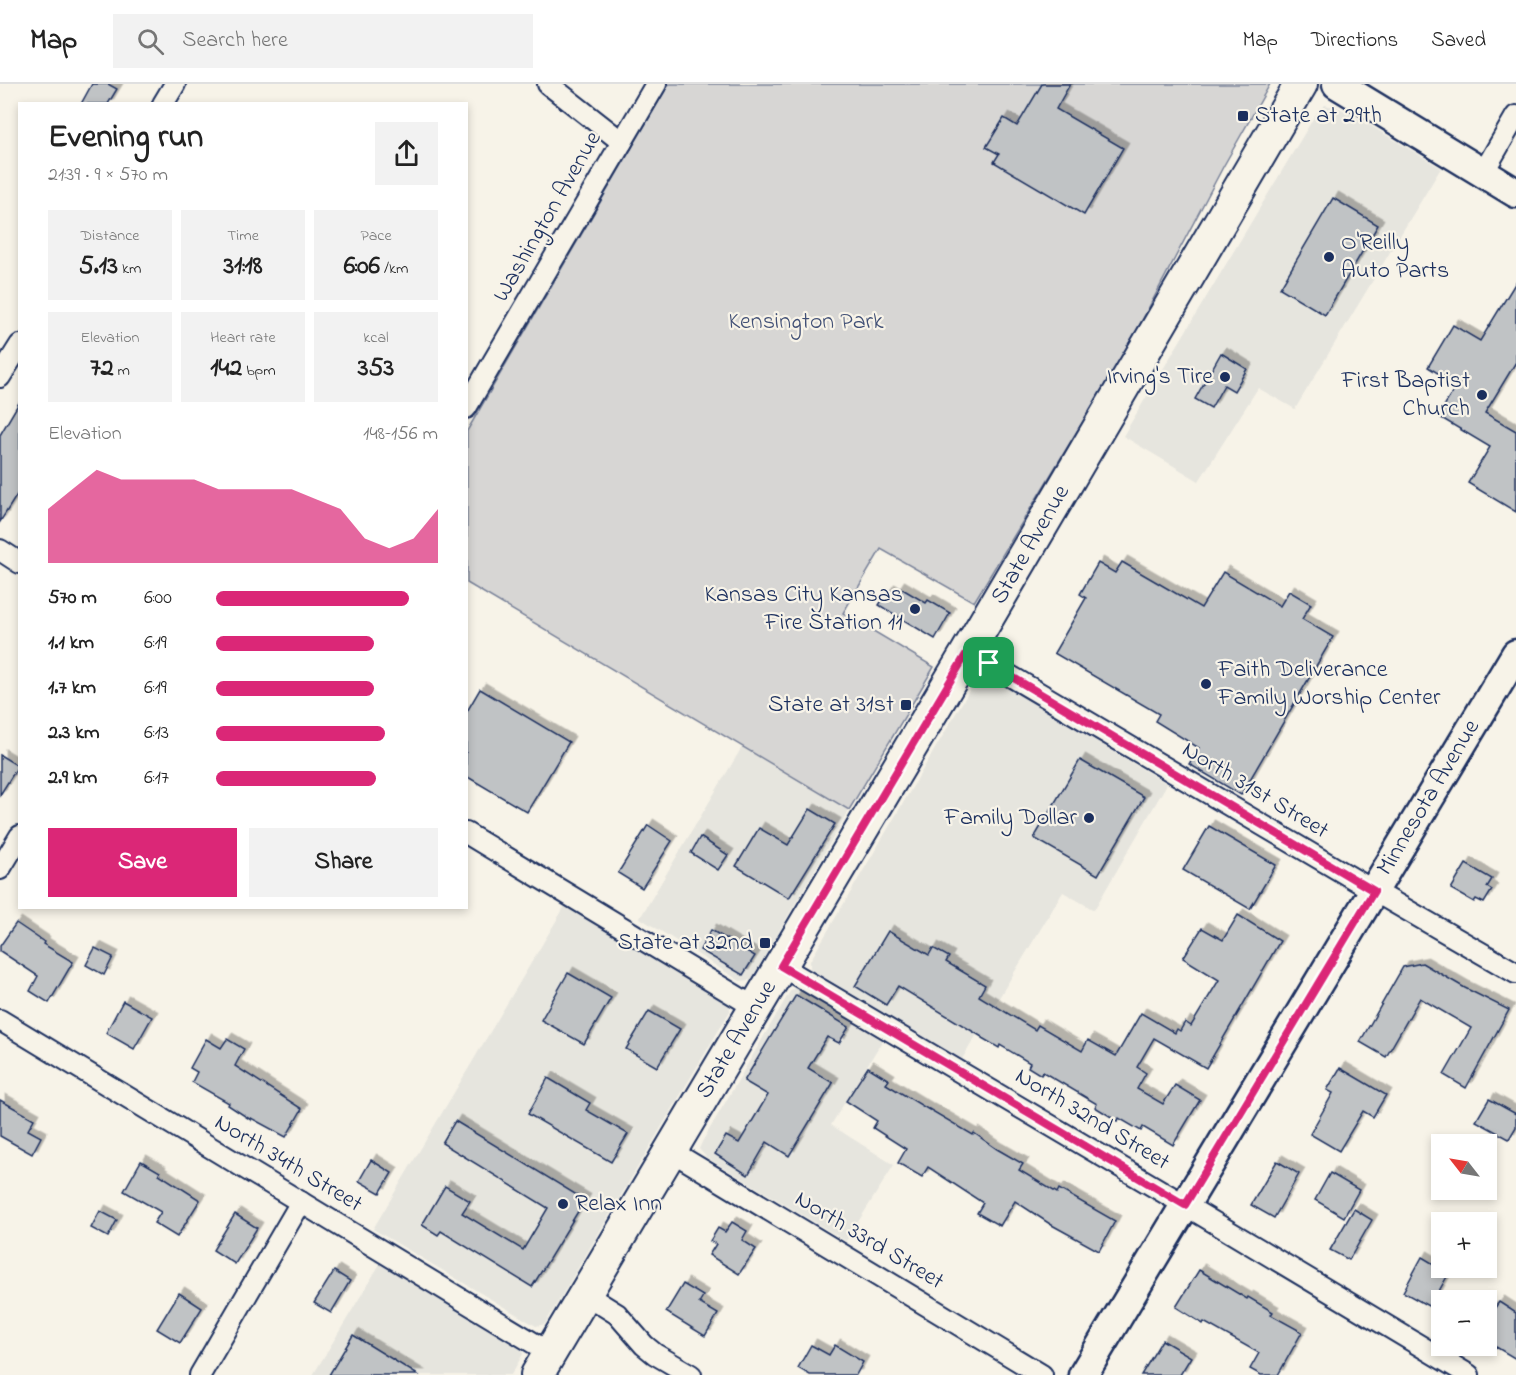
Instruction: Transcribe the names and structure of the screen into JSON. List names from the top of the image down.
{
  "streets": {
    "main road": ["State Avenue", "Minnesota Avenue"],
    "street": [
      "Washington Avenue",
      "North 31st Street",
      "North 32nd Street",
      "North 34th Street",
      "North 33rd Street"
    ]
  },
  "crossings": [
    ["State Avenue", "North 31st Street"],
    ["State Avenue", "North 32nd Street"],
    ["State Avenue", "North 34th Street"],
    ["State Avenue", "North 33rd Street"],
    ["North 31st Street", "Minnesota Avenue"],
    ["Minnesota Avenue", "North 32nd Street"]
  ],
  "parks": ["Kensington Park"],
  "places": {
    "transit": ["State at 29th", "State at 31st", "State at 32nd"],
    "other": [
      "O'Reilly Auto Parts",
      "Irving's Tire",
      "First Baptist Church",
      "Kansas City Kansas Fire Station 11",
      "Faith Deliverance Family Worship Center",
      "Family Dollar",
      "Relax Inn"
    ]
  },
  "north": "top left",
  "page": {
    "header": "Map",
    "search": "Search here",
    "nav": ["Map", "Directions", "Saved"],
    "heading": ["Evening run", "21:39 · 9 × 570 m"],
    "stats": [
      ["Distance", "5.13 km"],
      ["Time", "31:18"],
      ["Pace", "6:06 /km"],
      ["Elevation", "72 m"],
      ["Heart rate", "142 bpm"],
      ["kcal", "353"]
    ],
    "chart": ["Elevation", "148–156 m"],
    "list": [
      {
        "name": "570 m",
        "note": "6:00"
      },
      {
        "name": "1.1 km",
        "note": "6:19"
      },
      {
        "name": "1.7 km",
        "note": "6:19"
      },
      {
        "name": "2.3 km",
        "note": "6:13"
      },
      {
        "name": "2.9 km",
        "note": "6:17"
      }
    ],
    "buttons": ["Save", "Share"],
    "map_buttons": ["+", "−"]
  }
}
